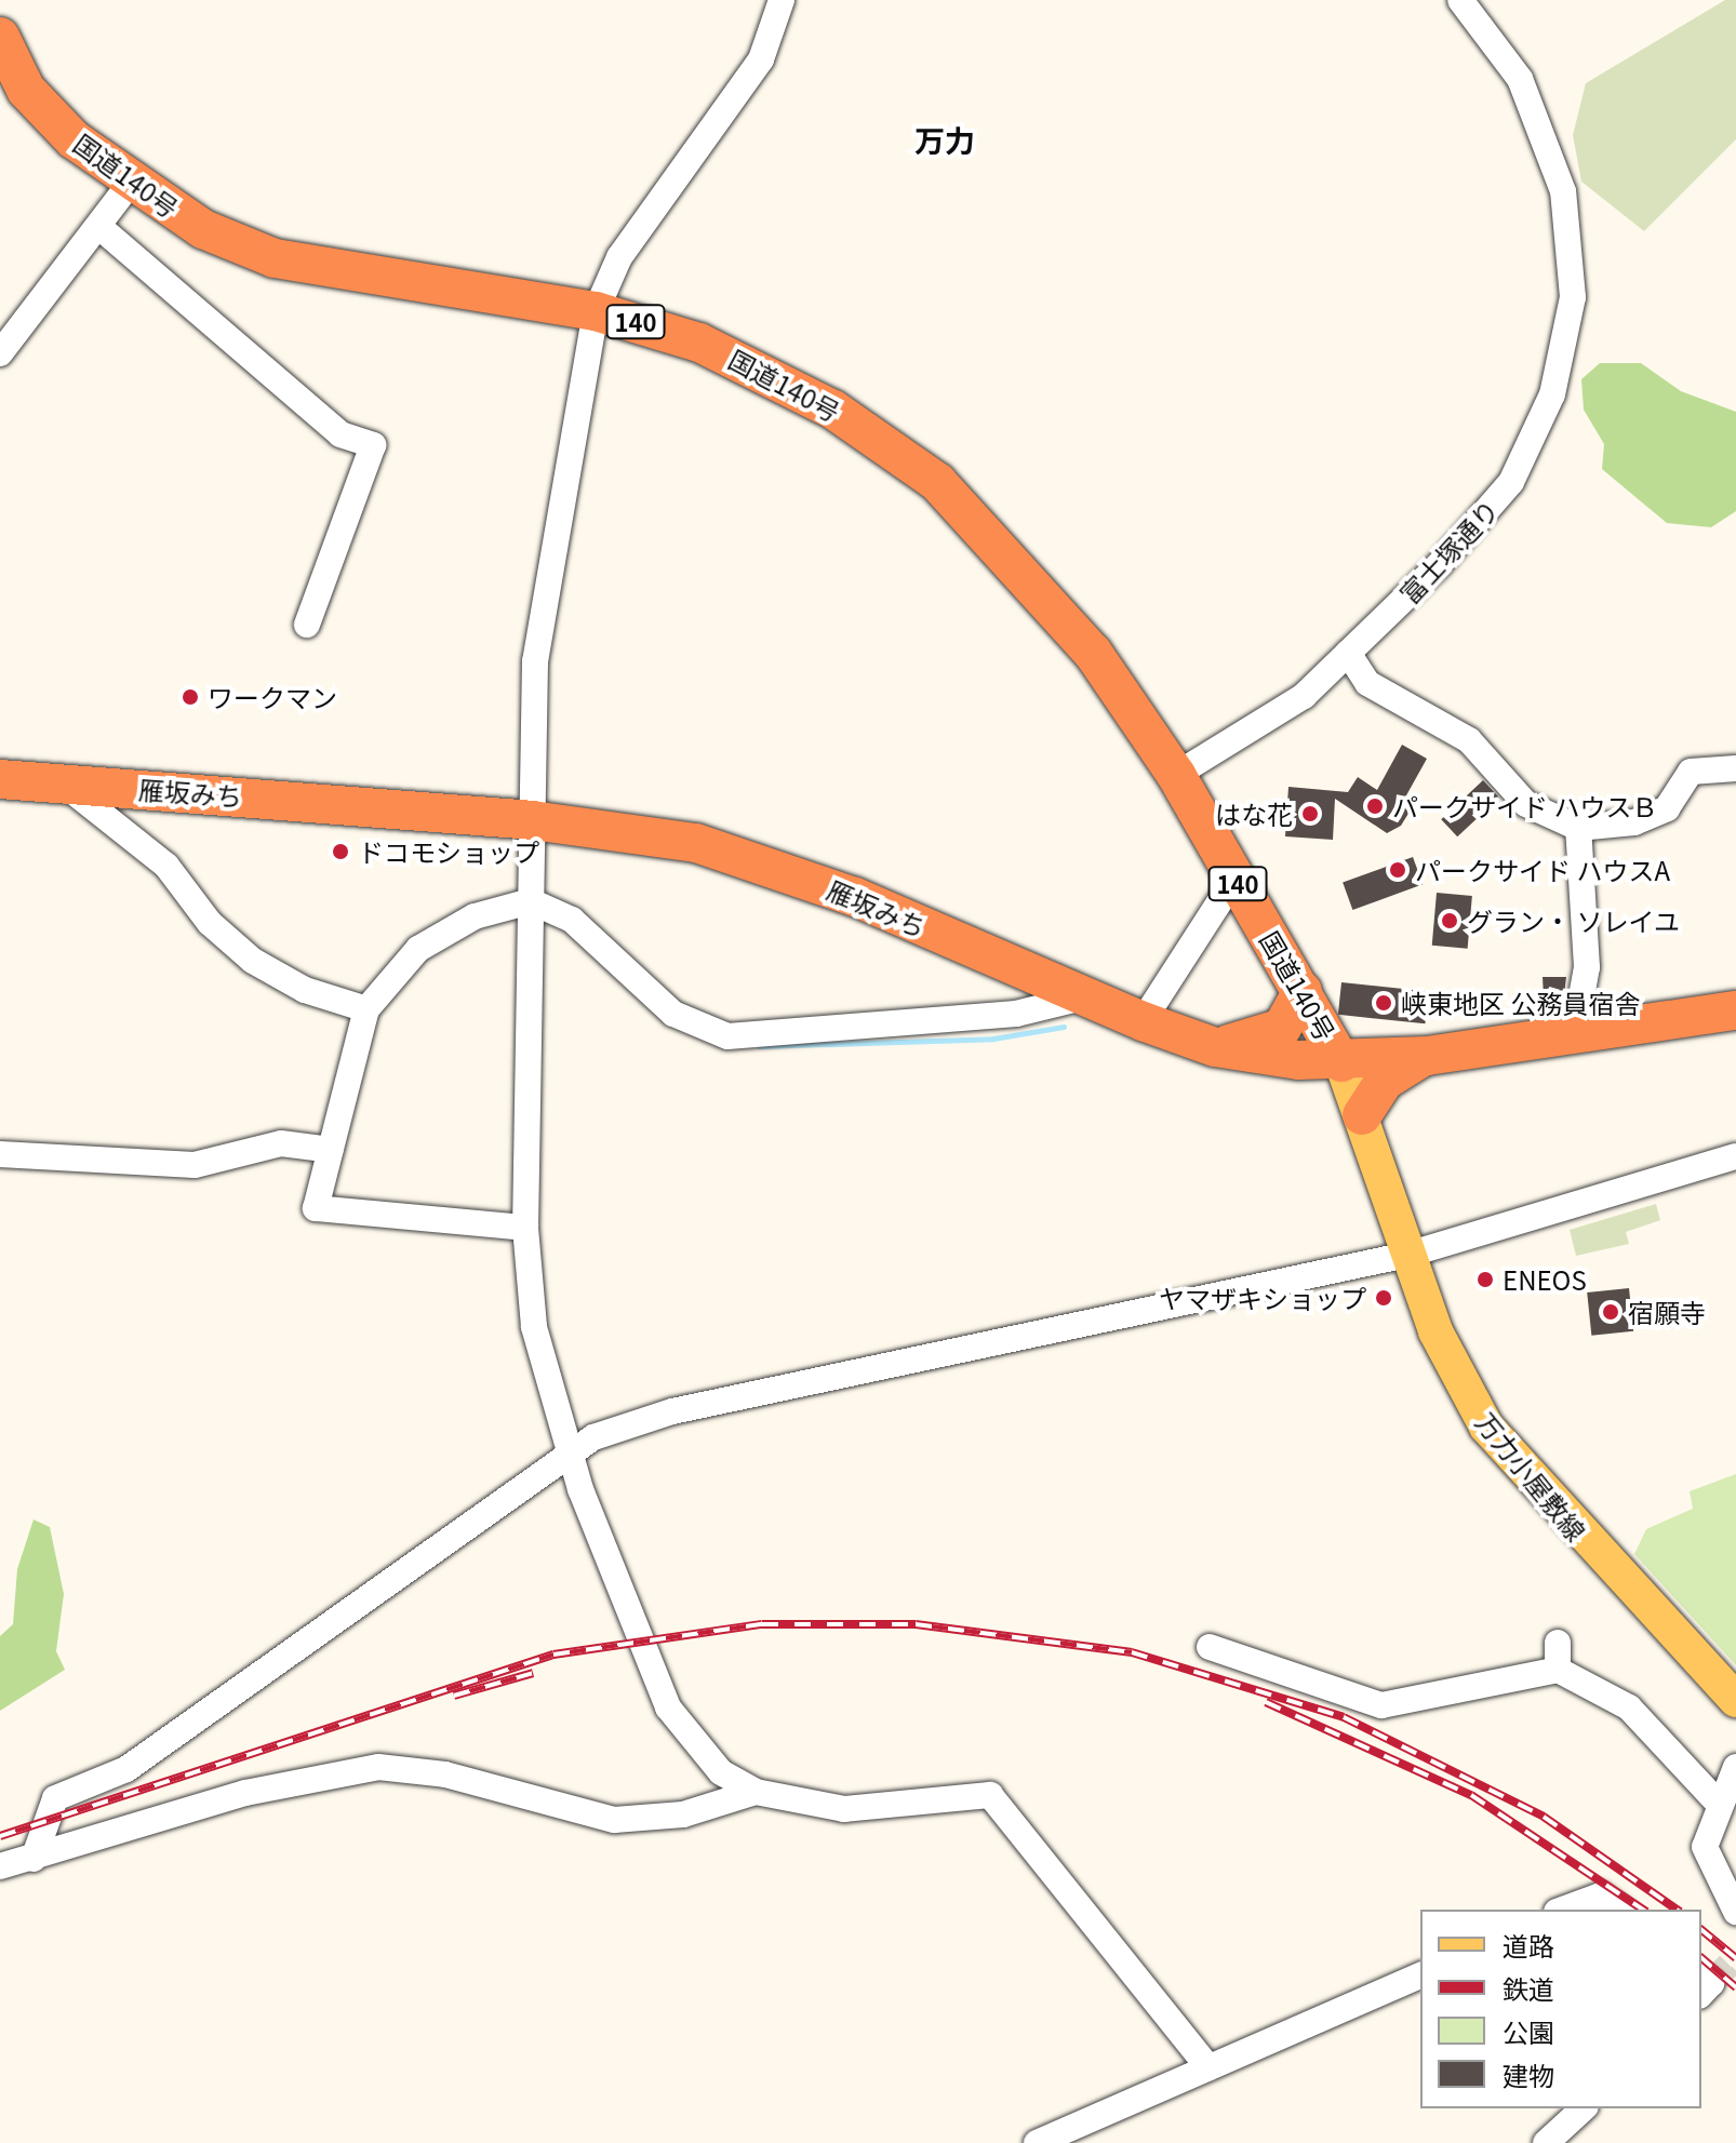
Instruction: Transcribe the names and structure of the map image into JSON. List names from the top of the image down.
{
  "streets": {
    "highway": ["国道140号", "140", "雁坂みち"],
    "main road": ["万力小屋敷線"],
    "street": ["富士塚通り"]
  },
  "crossings": [
    ["国道140号", "富士塚通り"],
    ["国道140号", "雁坂みち"],
    ["国道140号", "万力小屋敷線"],
    ["雁坂みち", "万力小屋敷線"]
  ],
  "districts": ["万力"],
  "places": [
    "ワークマン",
    "パークサイド ハウスＢ",
    "はな花",
    "ドコモショップ",
    "パークサイド ハウスA",
    "グラン・ ソレイユ",
    "峡東地区 公務員宿舎",
    "ENEOS",
    "ヤマザキショップ",
    "宿願寺"
  ],
  "legend": [
    "道路",
    "鉄道",
    "公園",
    "建物"
  ]
}
